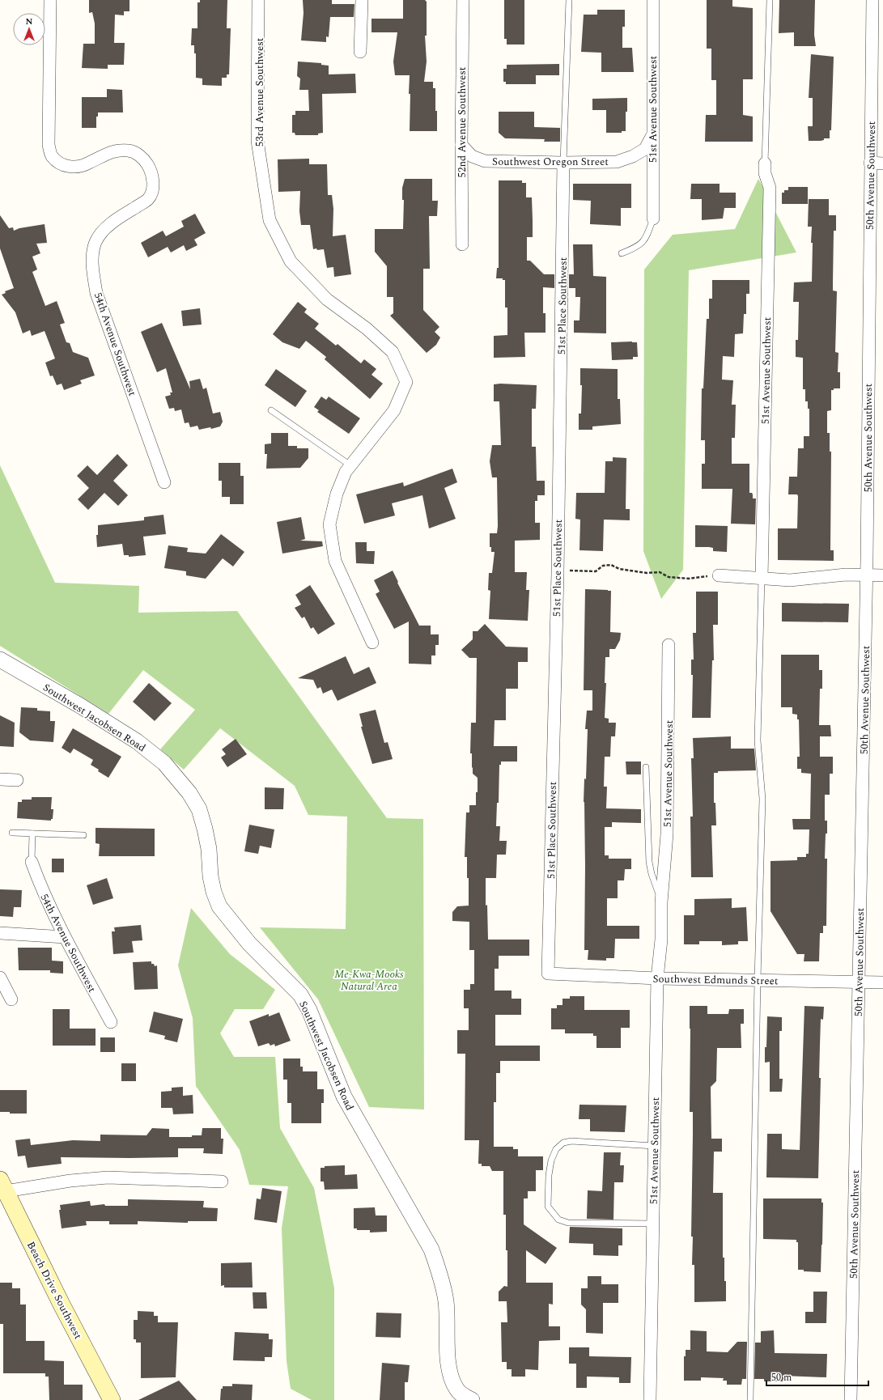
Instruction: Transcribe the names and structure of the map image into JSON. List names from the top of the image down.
{
  "streets": {
    "main road": ["Beach Drive Southwest"],
    "street": [
      "53rd Avenue Southwest",
      "51st Avenue Southwest",
      "52nd Avenue Southwest",
      "Southwest Oregon Street",
      "50th Avenue Southwest",
      "51st Place Southwest",
      "54th Avenue Southwest",
      "Southwest Jacobsen Road",
      "Southwest Edmunds Street"
    ]
  },
  "crossings": [
    ["51st Avenue Southwest", "Southwest Oregon Street"],
    ["51st Avenue Southwest", "Southwest Edmunds Street"],
    ["52nd Avenue Southwest", "Southwest Oregon Street"],
    ["Southwest Oregon Street", "51st Place Southwest"],
    ["50th Avenue Southwest", "Southwest Edmunds Street"],
    ["51st Place Southwest", "Southwest Edmunds Street"]
  ],
  "parks": ["Me-Kwa-Mooks Natural Area"],
  "scale_bar": "50 m",
  "north": "top"
}
